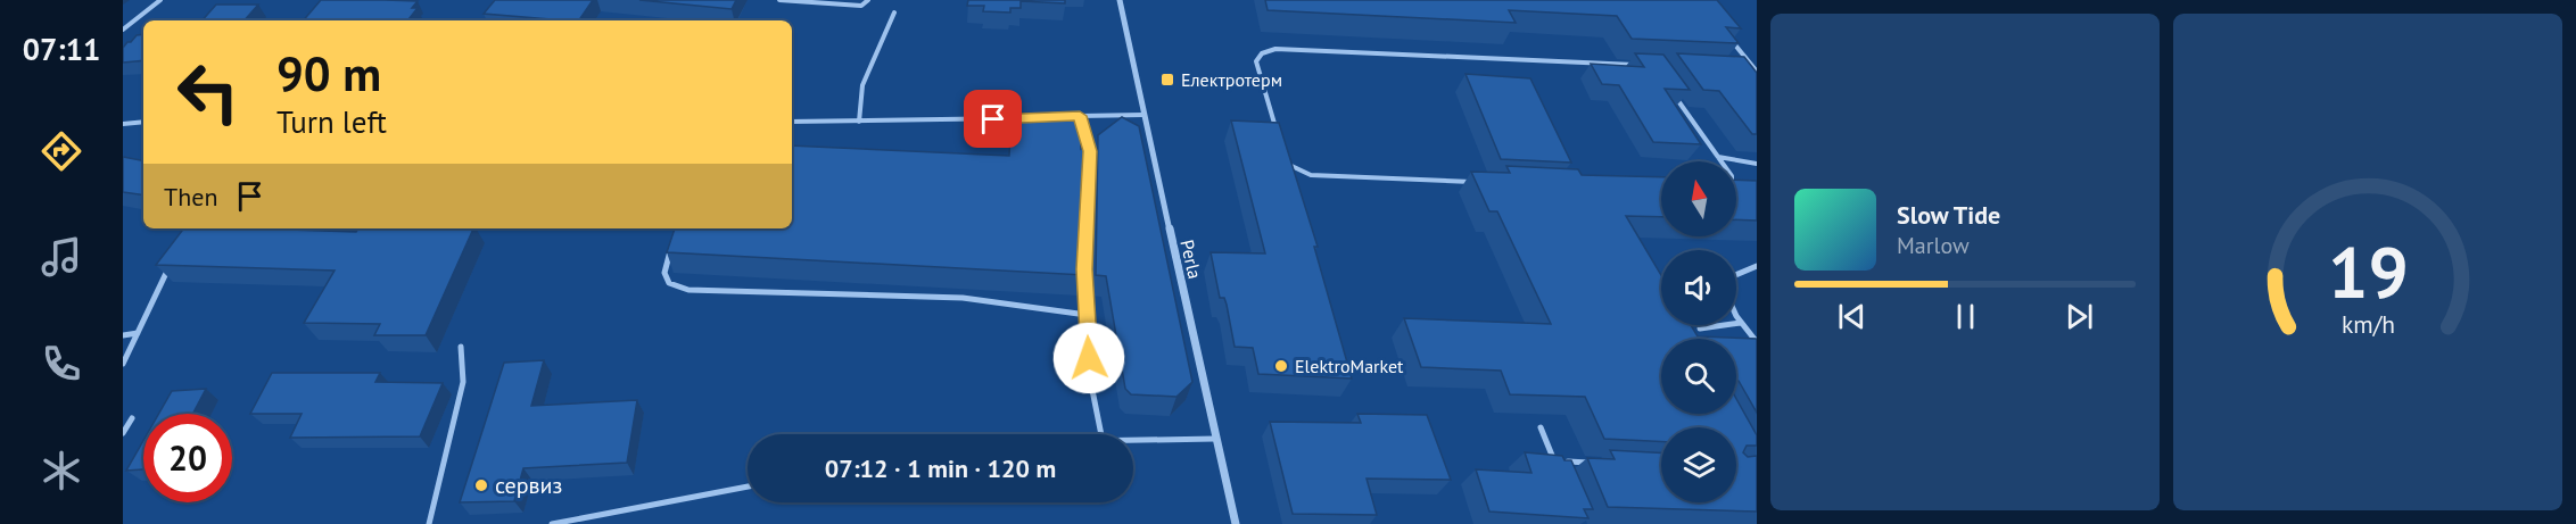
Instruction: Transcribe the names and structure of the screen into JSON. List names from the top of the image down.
{
  "streets": {
    "street": ["Perla"]
  },
  "places": {
    "transit": ["Електротерм"],
    "other": ["ElektroMarket", "сервиз"]
  },
  "north": "top",
  "page": {
    "tabs": "07:11",
    "turn": ["90 m", "Turn left"],
    "then": "Then",
    "song": ["Slow Tide", "Marlow"],
    "limit": "20",
    "trip": "07:12 · 1 min · 120 m",
    "gauge": ["19", "km/h"]
  }
}
